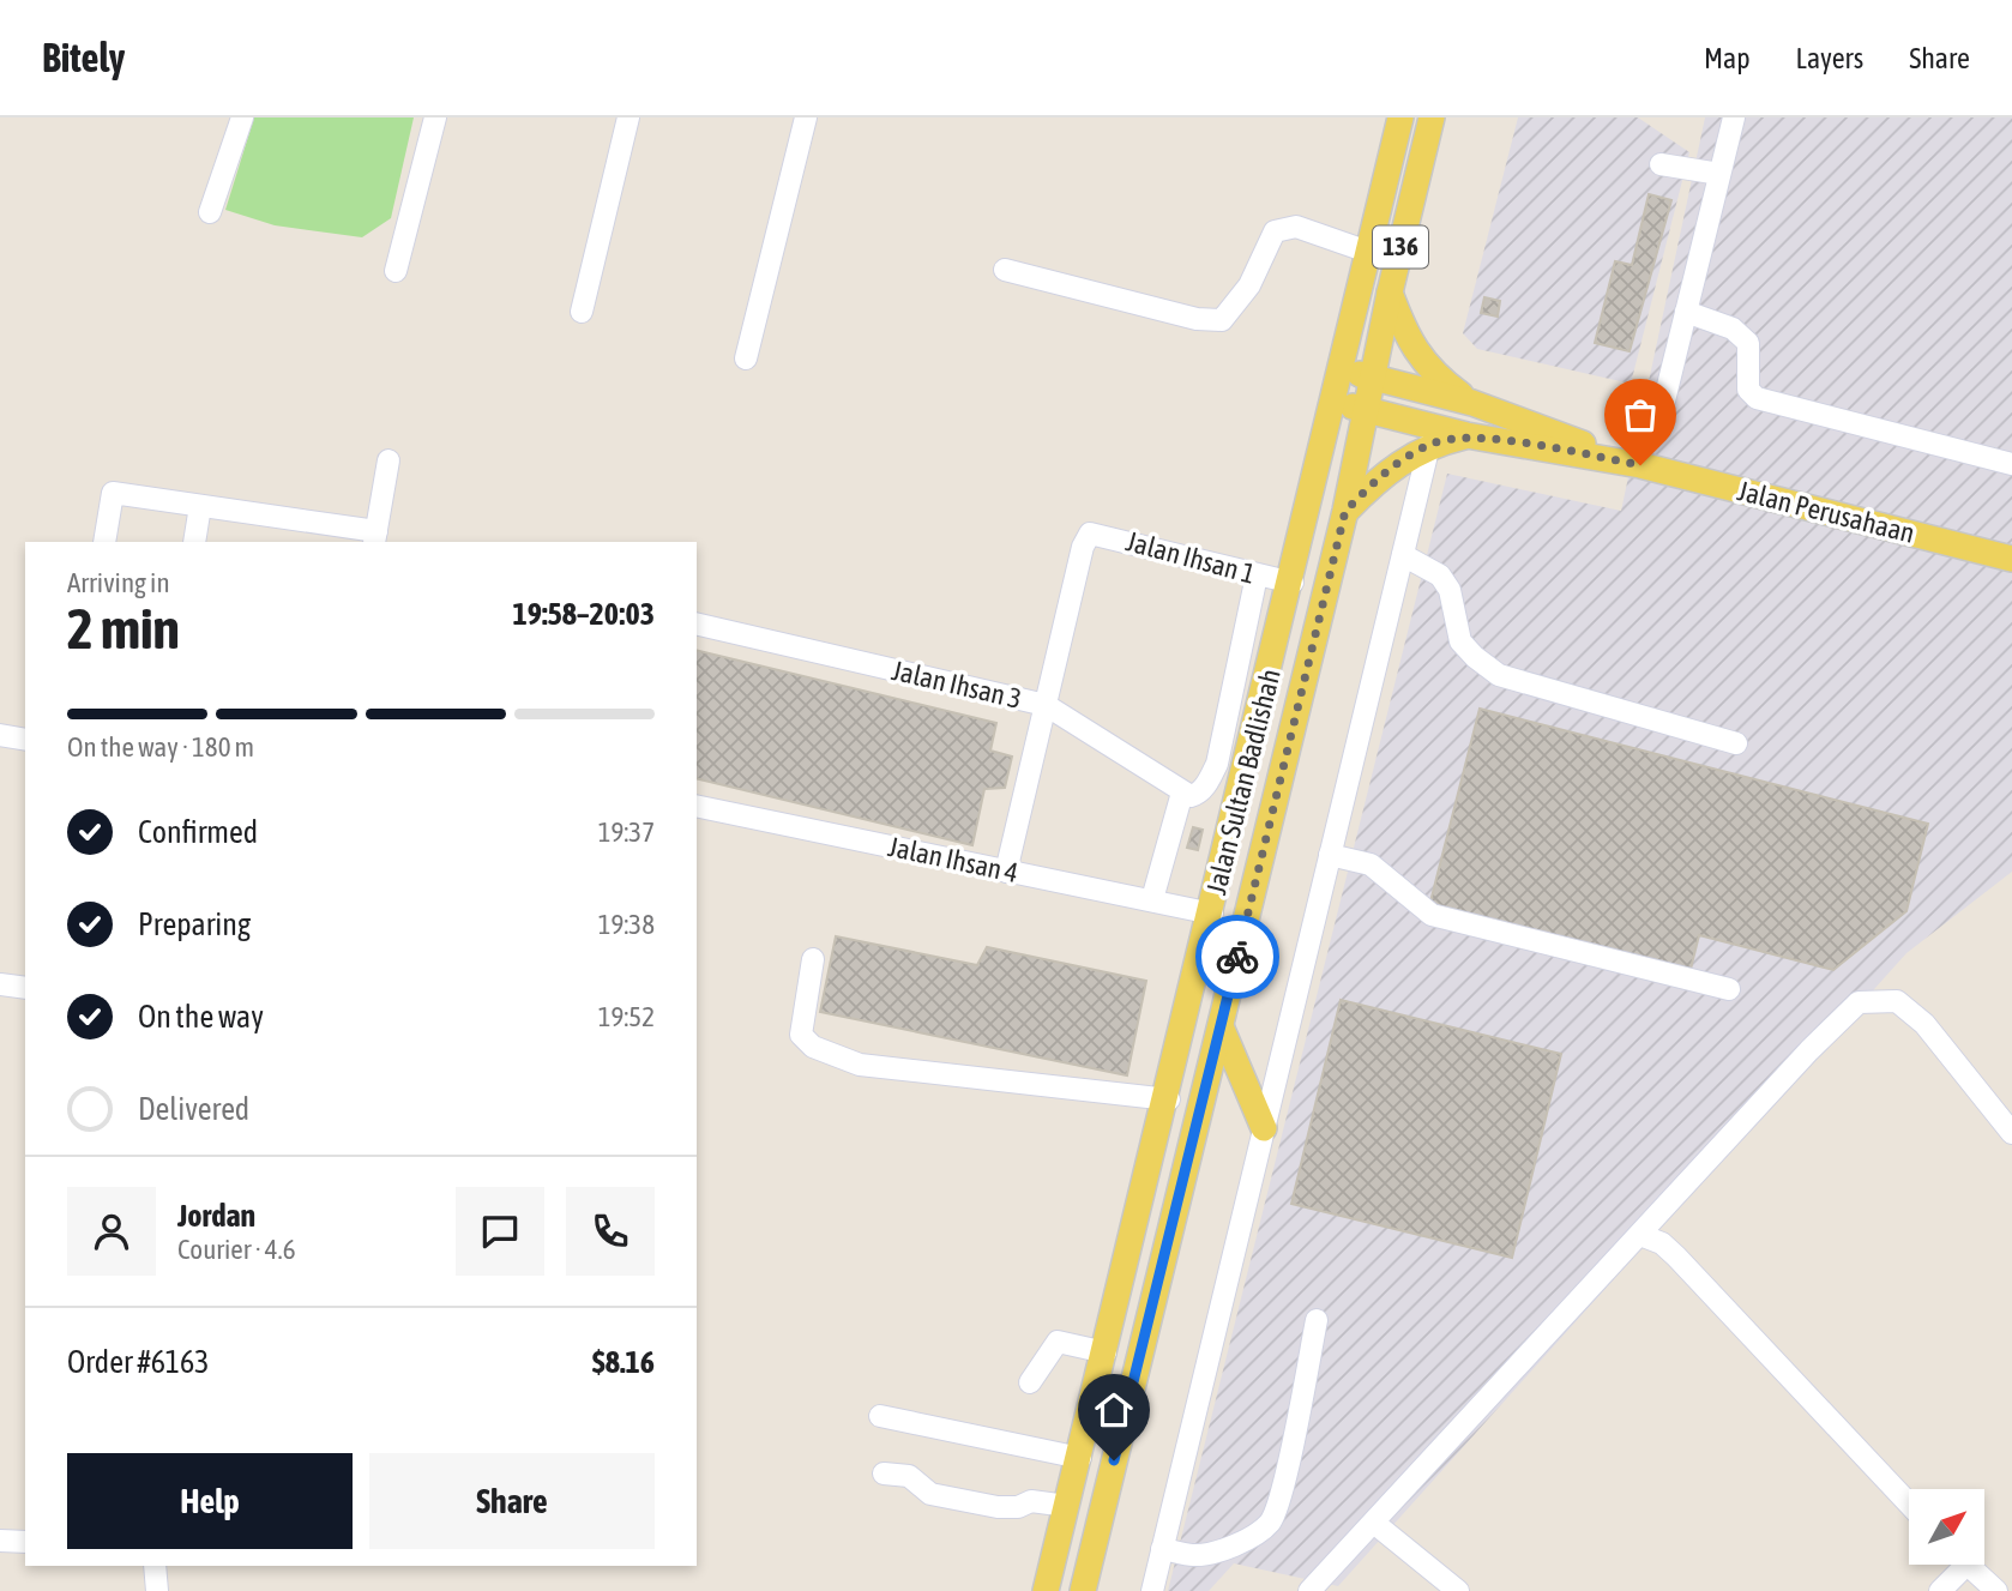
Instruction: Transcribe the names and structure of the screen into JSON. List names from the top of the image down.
{
  "streets": {
    "main road": ["136", "Jalan Perusahaan", "Jalan Sultan Badlishah"],
    "street": ["Jalan Ihsan 1", "Jalan Ihsan 3", "Jalan Ihsan 4"]
  },
  "crossings": [
    ["Jalan Perusahaan", "Jalan Sultan Badlishah"],
    ["Jalan Ihsan 1", "Jalan Ihsan 3"],
    ["Jalan Ihsan 1", "Jalan Sultan Badlishah"],
    ["Jalan Sultan Badlishah", "Jalan Ihsan 4"]
  ],
  "north": "top right",
  "page": {
    "header": "Bitely",
    "nav": ["Map", "Layers", "Share"],
    "heading": ["2 min", "Arriving in", "19:58–20:03"],
    "panel": [
      "Jordan",
      "Courier · 4.6",
      "Order #6163",
      "$8.16"
    ],
    "bar": "On the way · 180 m",
    "list": [
      ["Confirmed", "19:37"],
      ["Preparing", "19:38"],
      ["On the way", "19:52"],
      "Delivered"
    ],
    "buttons": ["Help", "Share"]
  }
}
